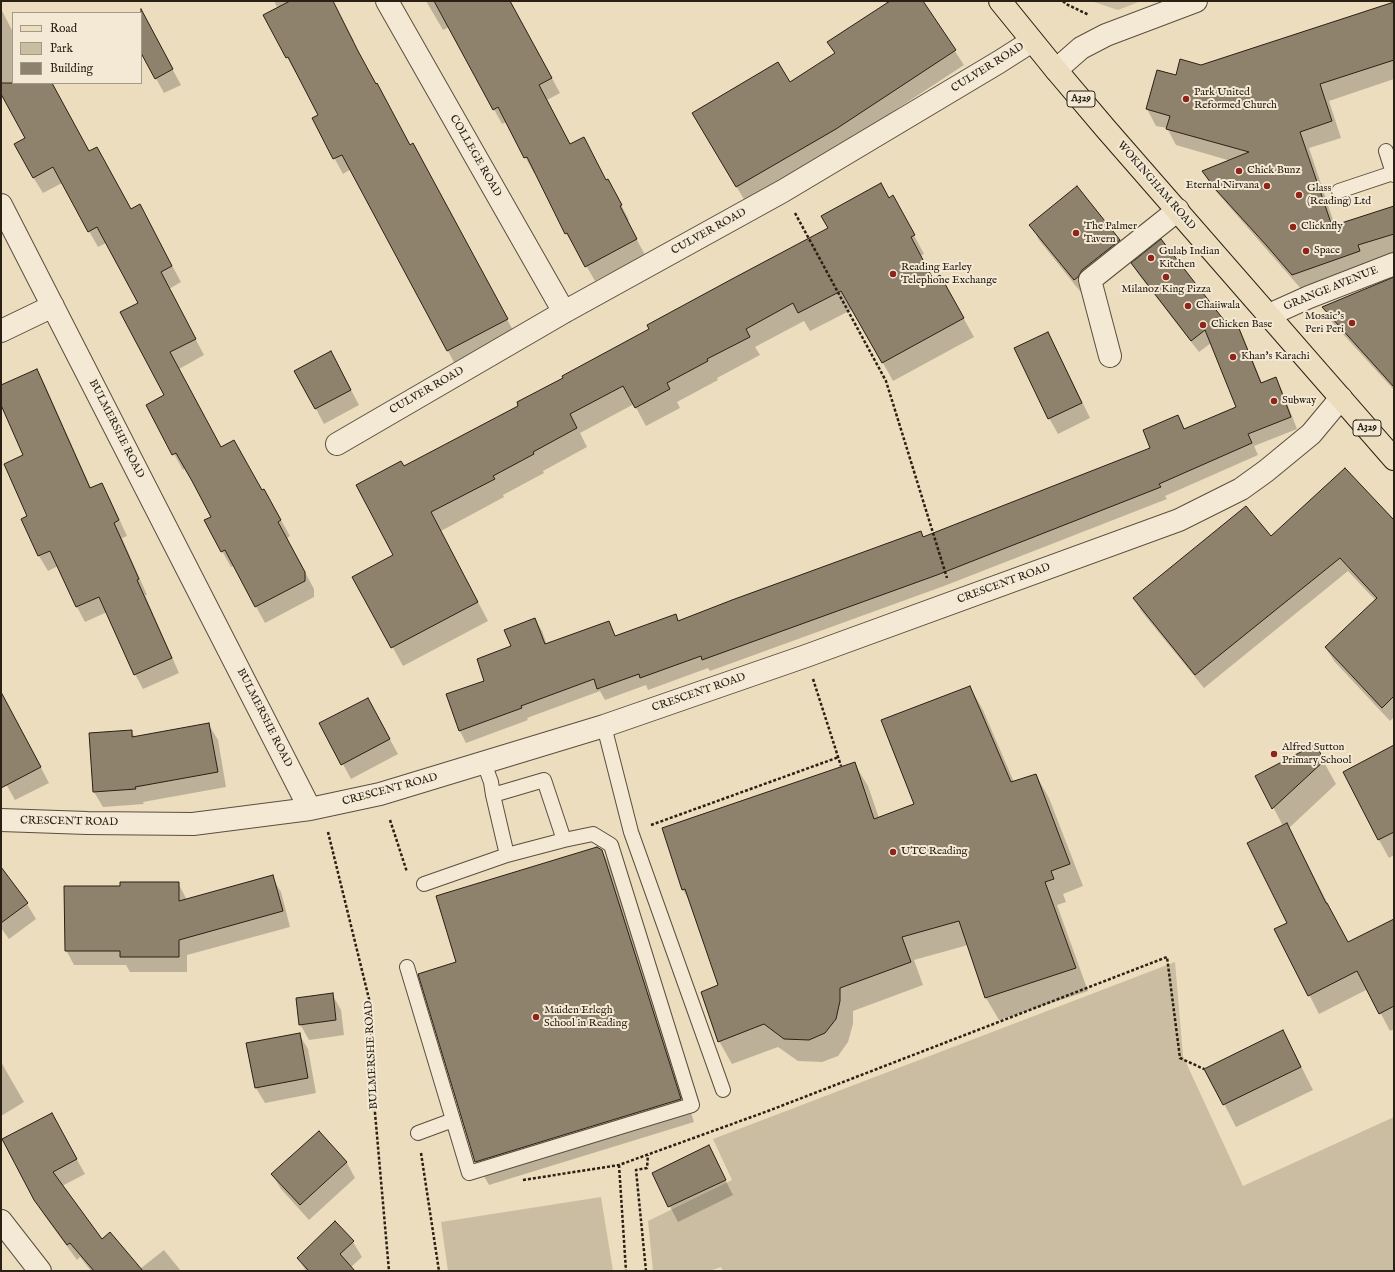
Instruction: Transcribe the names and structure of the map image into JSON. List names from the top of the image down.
{
  "streets": {
    "main road": ["A329", "WOKINGHAM ROAD"],
    "street": [
      "CULVER ROAD",
      "COLLEGE ROAD",
      "GRANGE AVENUE",
      "BULMERSHE ROAD",
      "CRESCENT ROAD"
    ]
  },
  "crossings": [
    ["CULVER ROAD", "COLLEGE ROAD"],
    ["CULVER ROAD", "WOKINGHAM ROAD"],
    ["WOKINGHAM ROAD", "GRANGE AVENUE"],
    ["WOKINGHAM ROAD", "CRESCENT ROAD"],
    ["BULMERSHE ROAD", "CRESCENT ROAD"]
  ],
  "places": [
    "Park United Reformed Church",
    "Chick Bunz",
    "Eternal Nirvana",
    "Glass (Reading) Ltd",
    "Clicknfly",
    "The Palmer Tavern",
    "Space",
    "Gulab Indian Kitchen",
    "Reading Earley Telephone Exchange",
    "Milanoz King Pizza",
    "Chaiiwala",
    "Mosaic's Peri Peri",
    "Chicken Base",
    "Khan's Karachi",
    "Subway",
    "Alfred Sutton Primary School",
    "UTC Reading",
    "Maiden Erlegh School in Reading"
  ],
  "legend": ["Road", "Park", "Building"]
}
